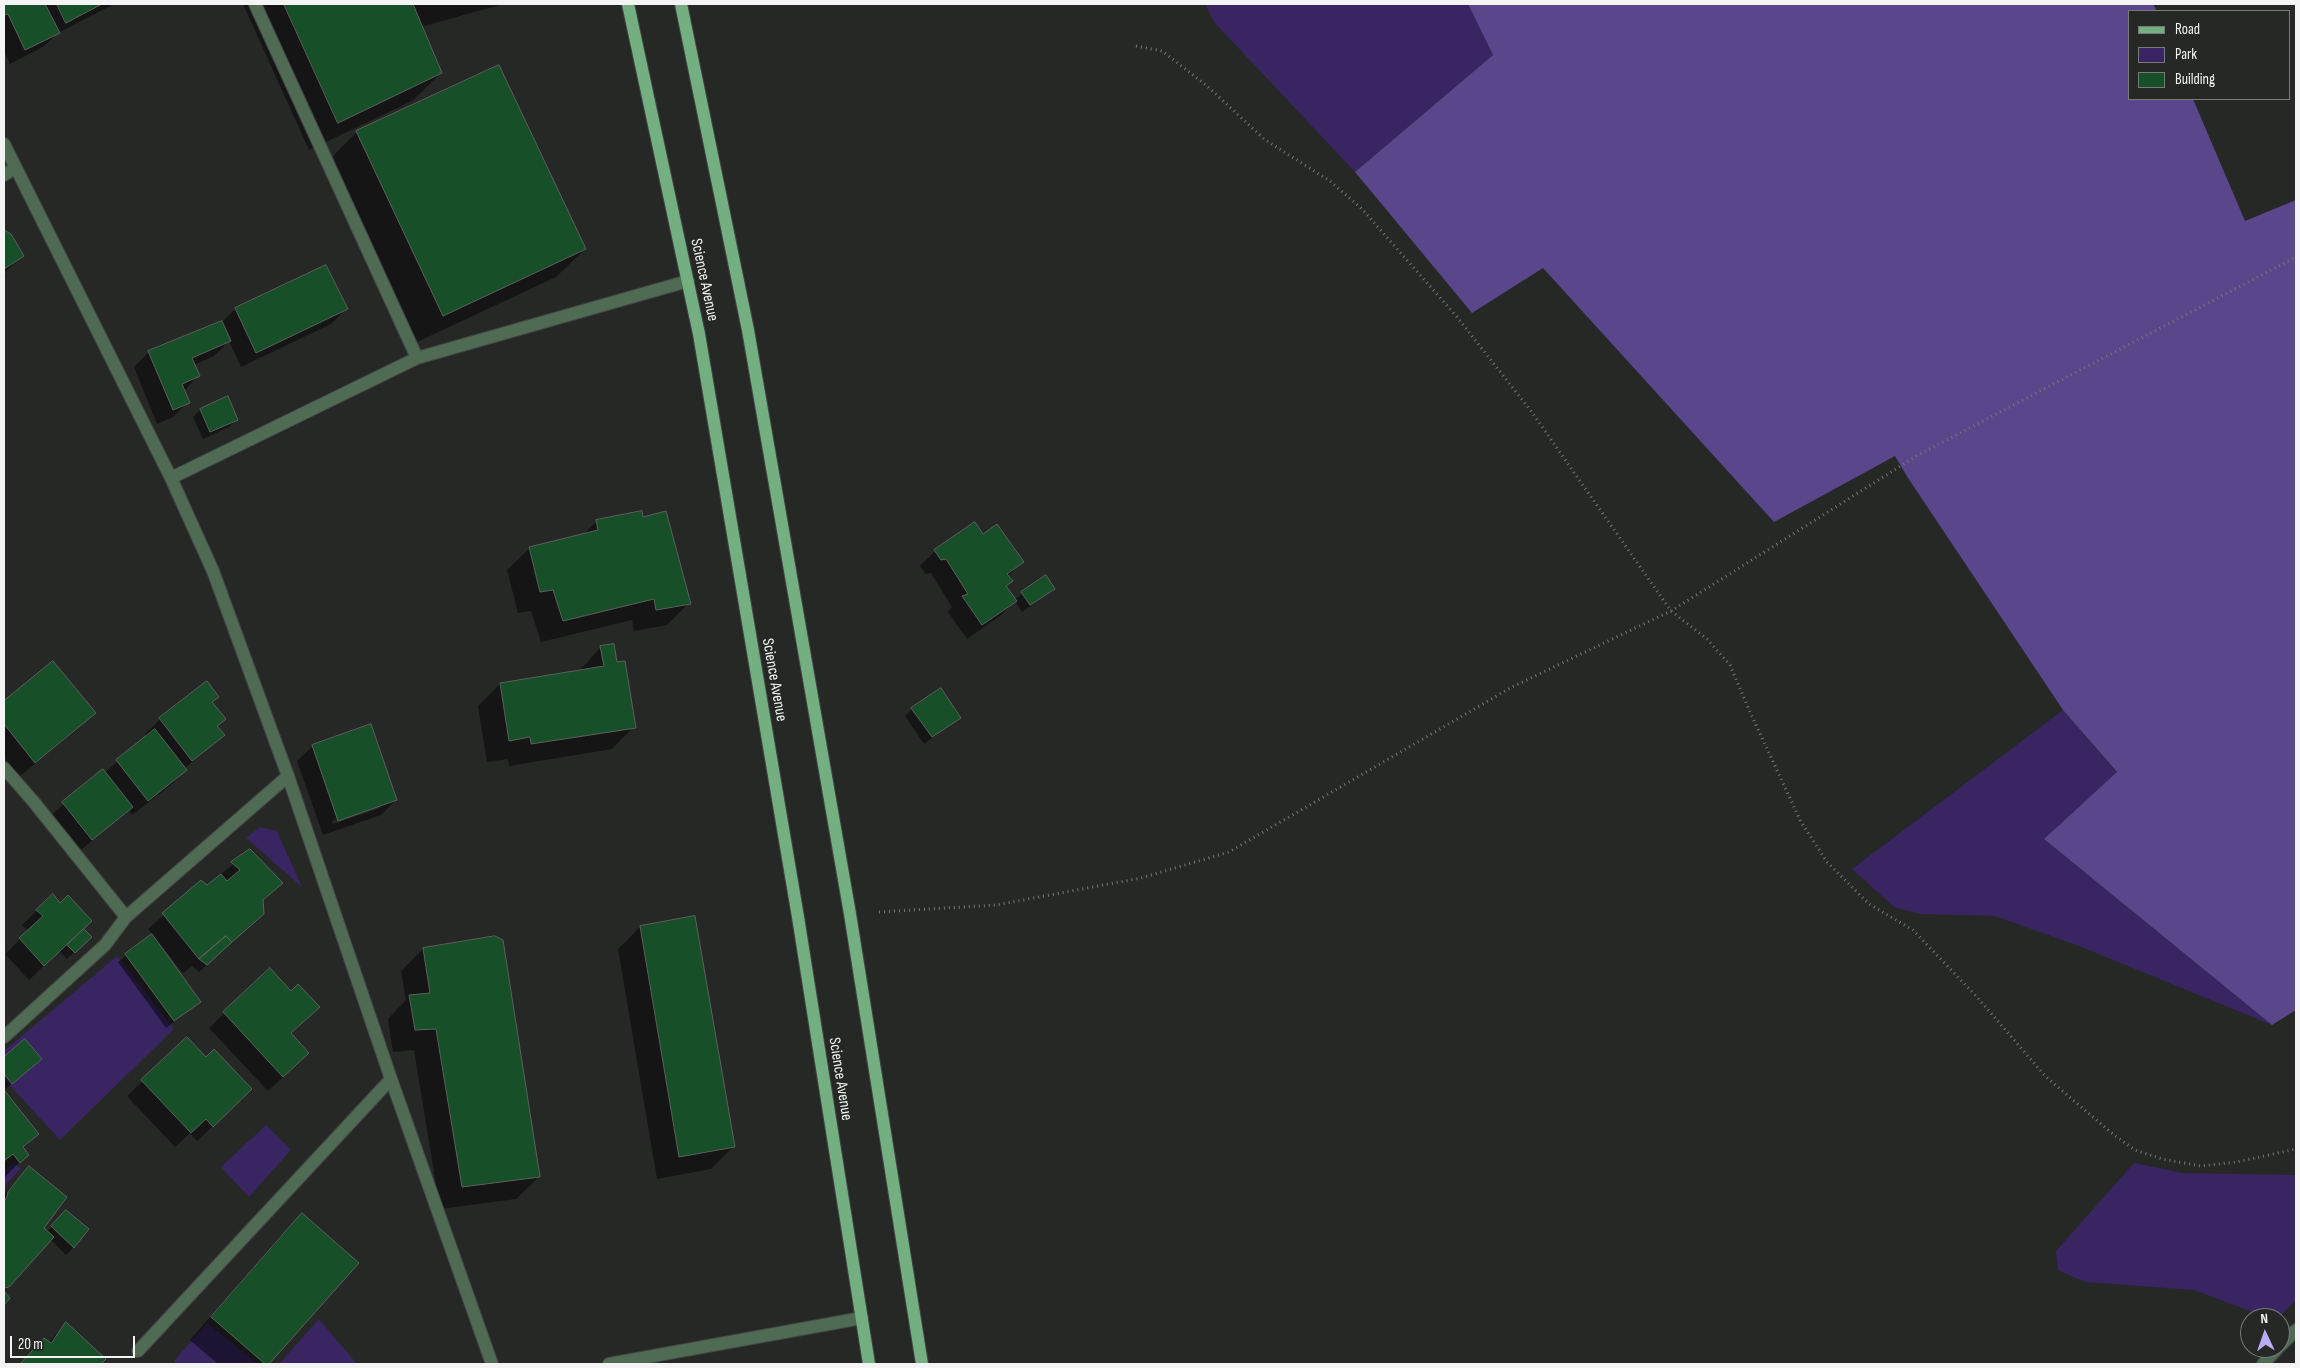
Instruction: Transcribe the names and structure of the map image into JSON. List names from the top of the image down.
{
  "streets": {
    "main road": ["Science Avenue"]
  },
  "legend": ["Road", "Park", "Building"],
  "scale_bar": "20 m",
  "north": "top"
}
